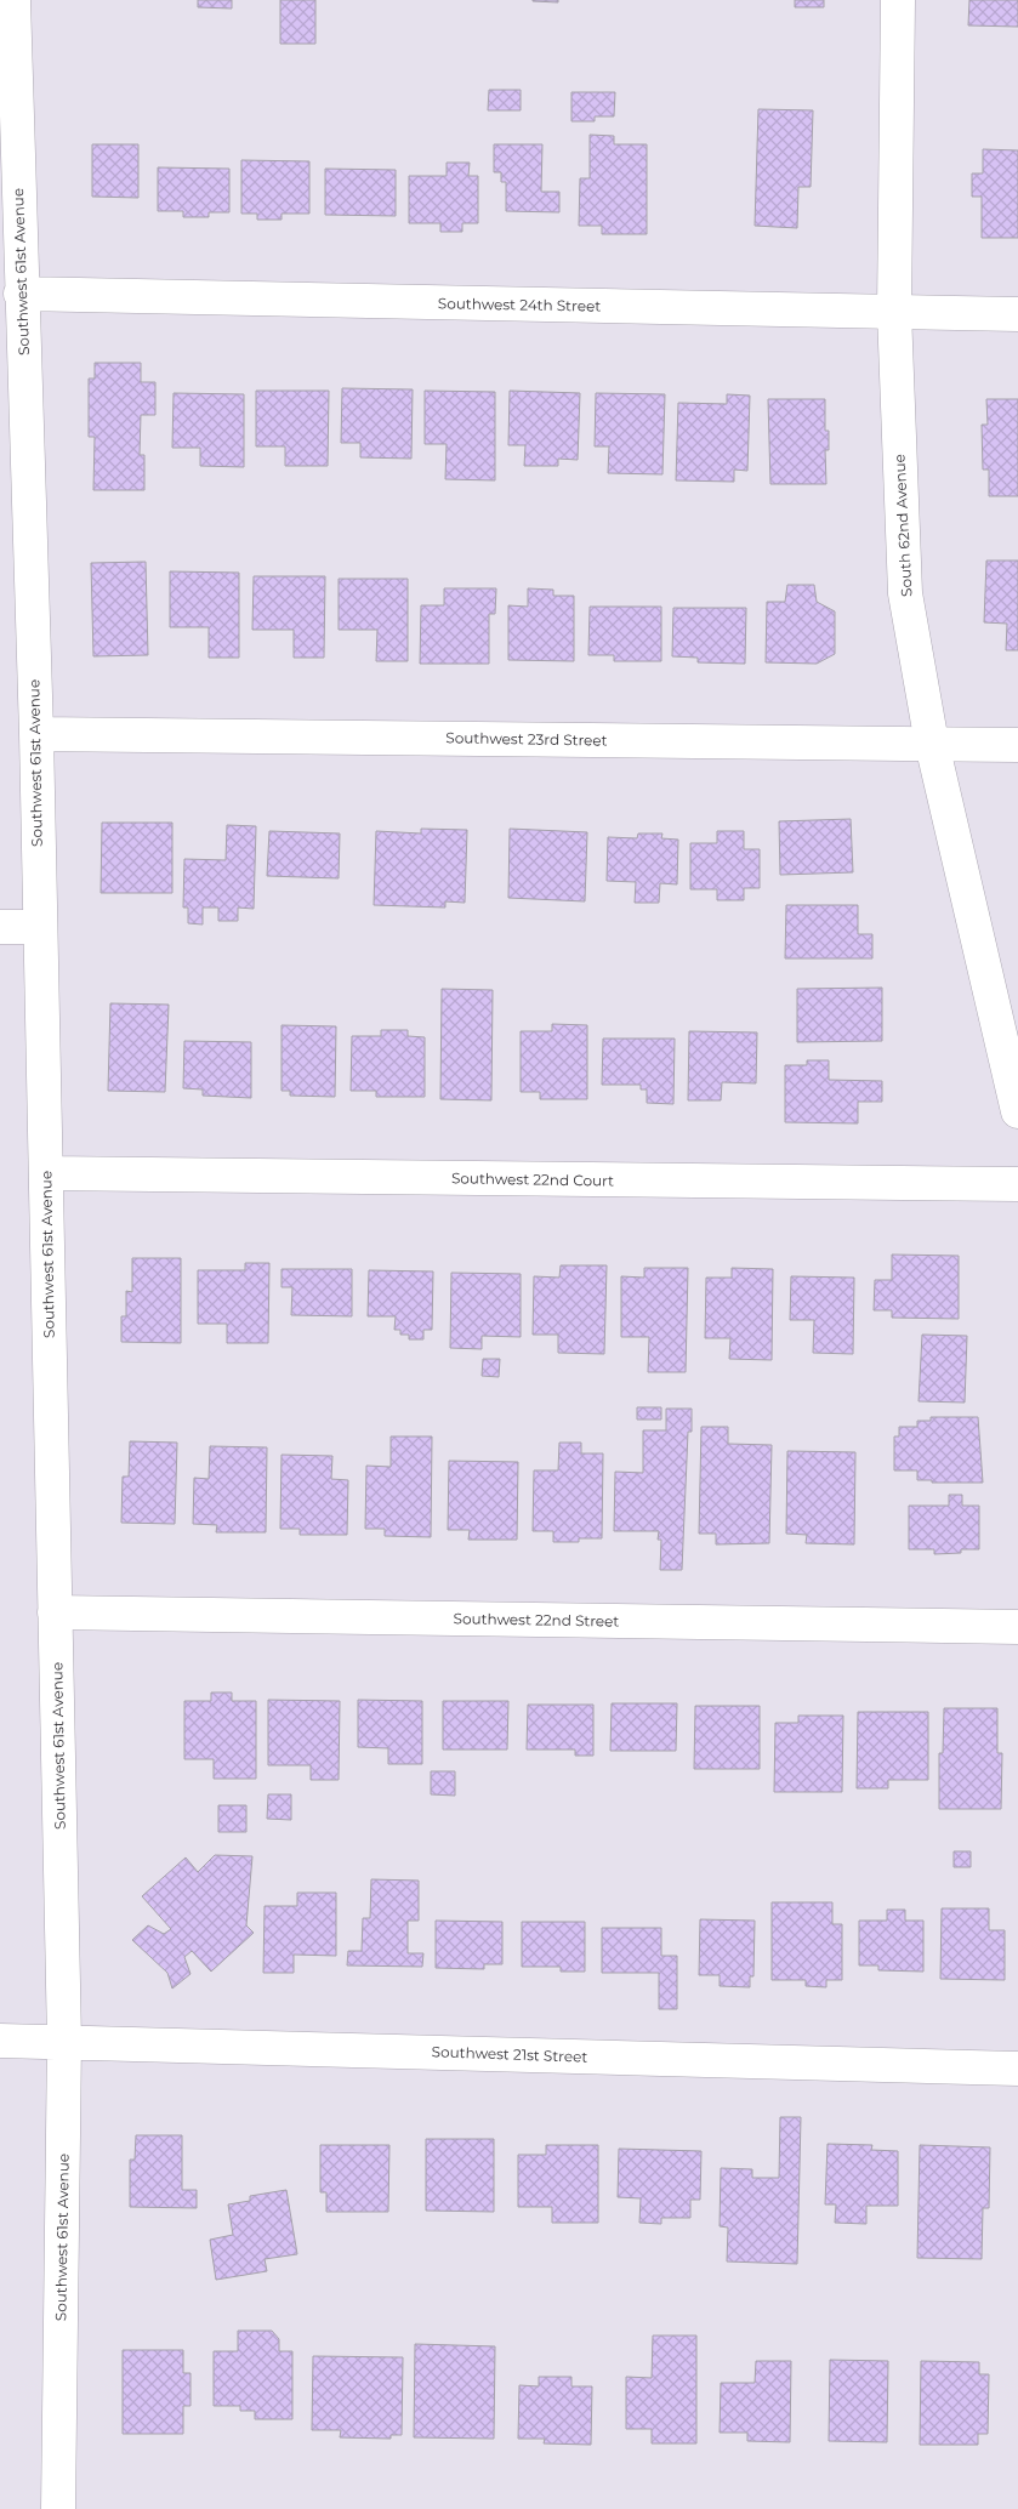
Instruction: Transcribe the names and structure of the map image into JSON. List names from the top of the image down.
{
  "streets": {
    "street": [
      "Southwest 61st Avenue",
      "Southwest 24th Street",
      "South 62nd Avenue",
      "Southwest 23rd Street",
      "Southwest 22nd Court",
      "Southwest 22nd Street",
      "Southwest 21st Street"
    ]
  },
  "crossings": [
    ["Southwest 61st Avenue", "Southwest 24th Street"],
    ["Southwest 61st Avenue", "Southwest 23rd Street"],
    ["Southwest 61st Avenue", "Southwest 22nd Court"],
    ["Southwest 61st Avenue", "Southwest 22nd Street"],
    ["Southwest 61st Avenue", "Southwest 21st Street"],
    ["Southwest 24th Street", "South 62nd Avenue"],
    ["South 62nd Avenue", "Southwest 23rd Street"]
  ]
}
